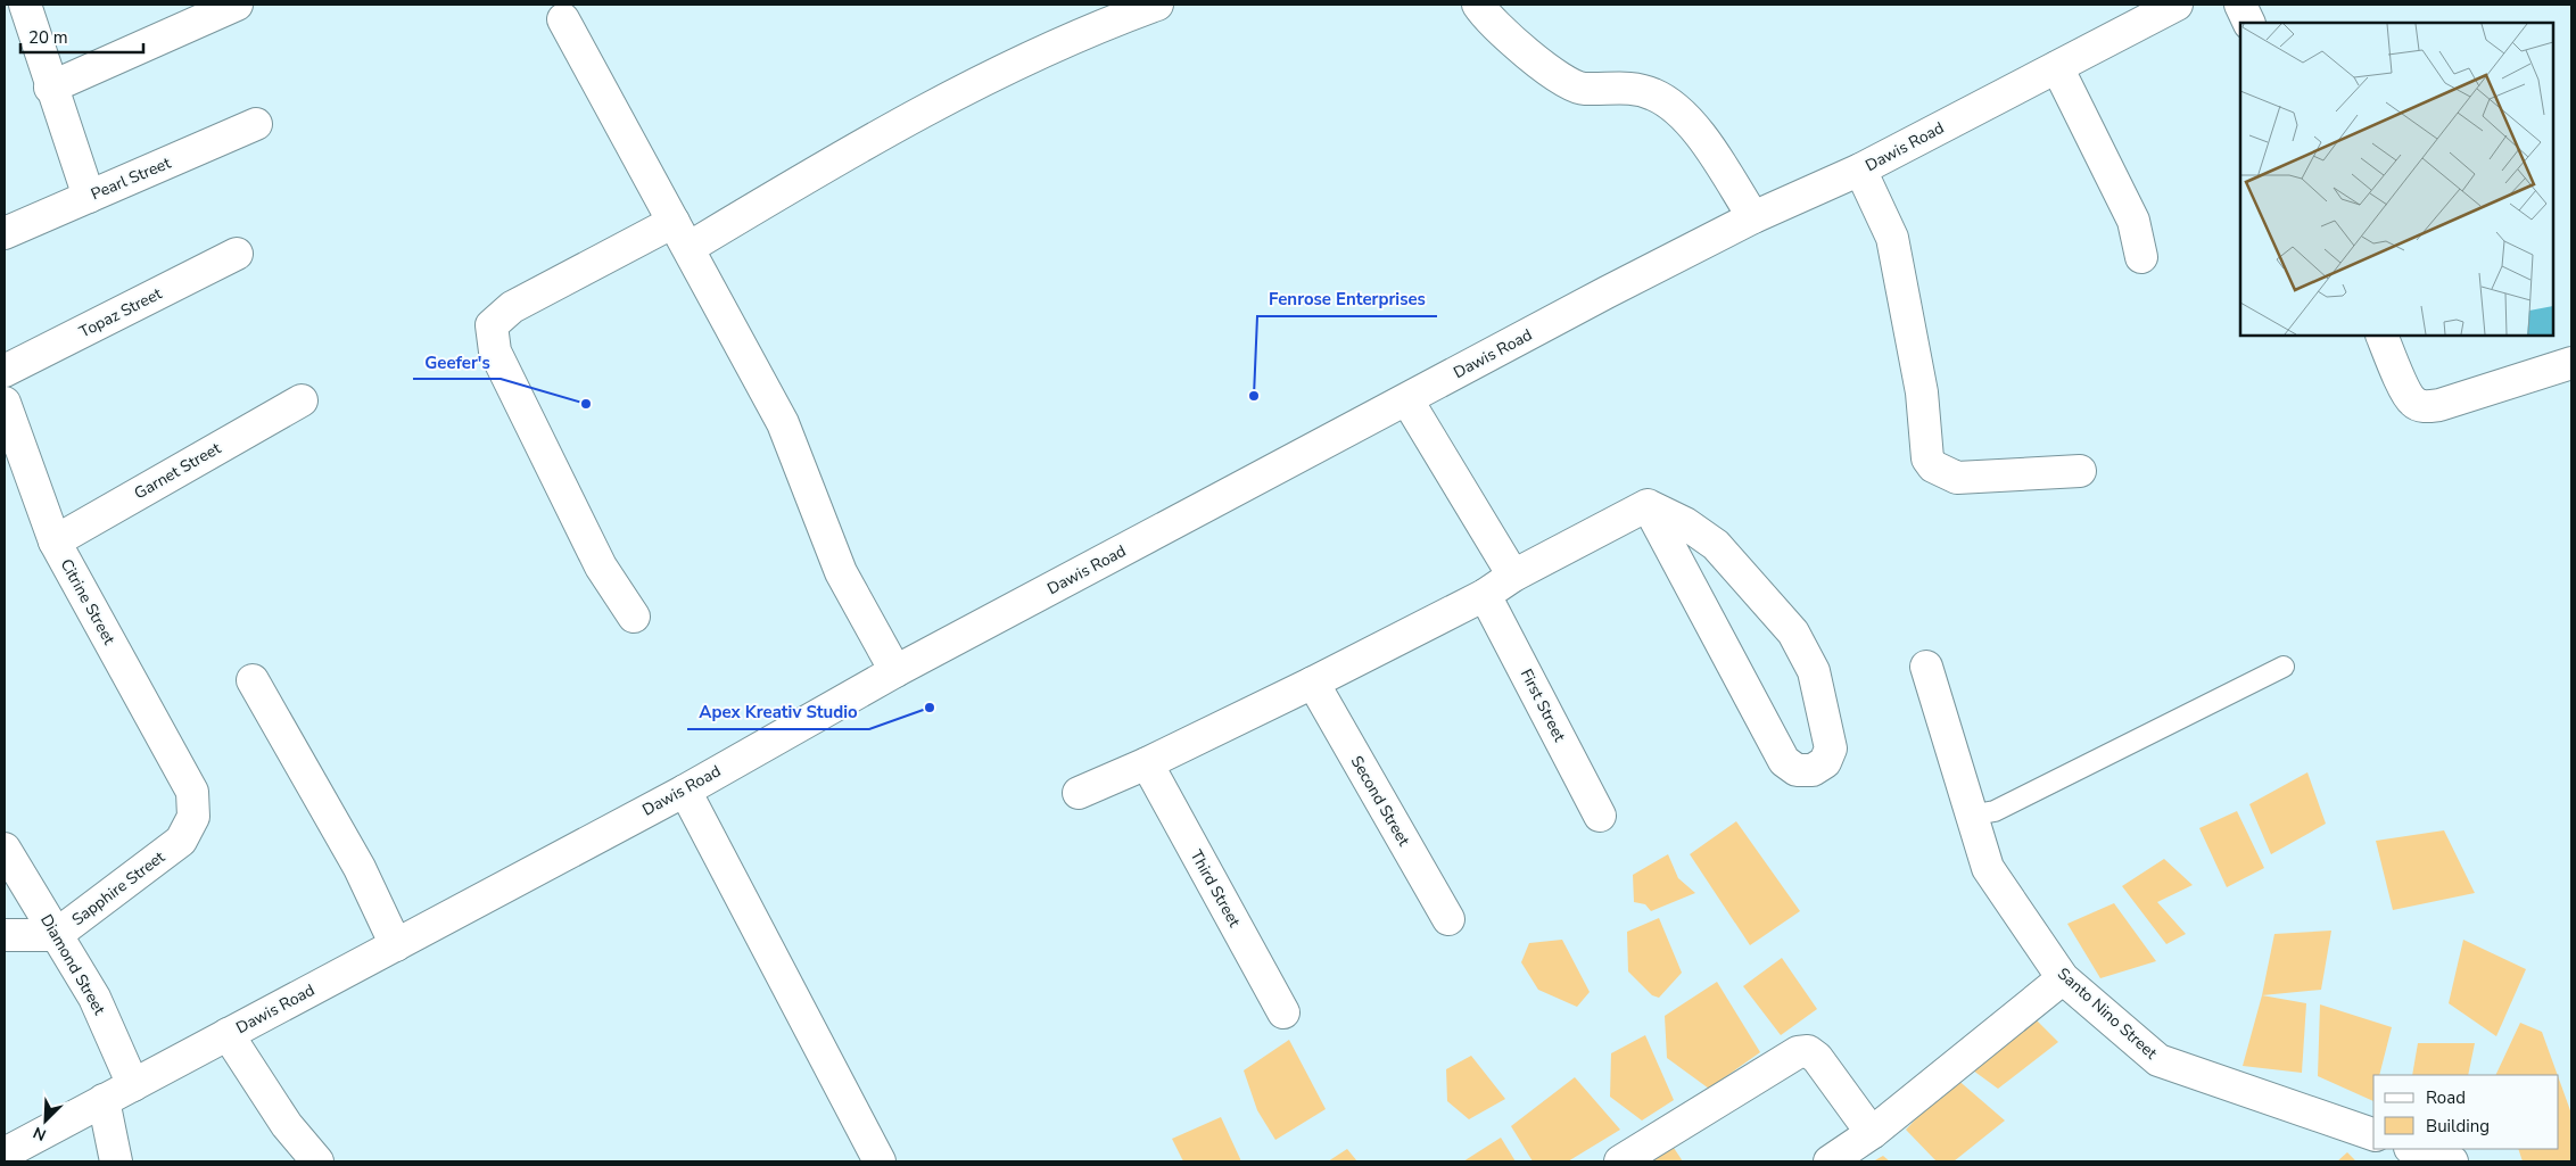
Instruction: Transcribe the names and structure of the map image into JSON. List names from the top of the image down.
{
  "streets": {
    "street": [
      "Dawis Road",
      "Pearl Street",
      "Topaz Street",
      "Garnet Street",
      "Citrine Street",
      "First Street",
      "Second Street",
      "Sapphire Street",
      "Third Street",
      "Diamond Street",
      "Santo Nino Street"
    ]
  },
  "crossings": [
    ["Dawis Road", "Diamond Street"],
    ["Garnet Street", "Citrine Street"],
    ["Citrine Street", "Sapphire Street"],
    ["Sapphire Street", "Diamond Street"]
  ],
  "places": ["Fenrose Enterprises", "Geefer's", "Apex Kreativ Studio"],
  "legend": ["Road", "Building"],
  "scale_bar": "20 m",
  "north": "bottom left"
}
